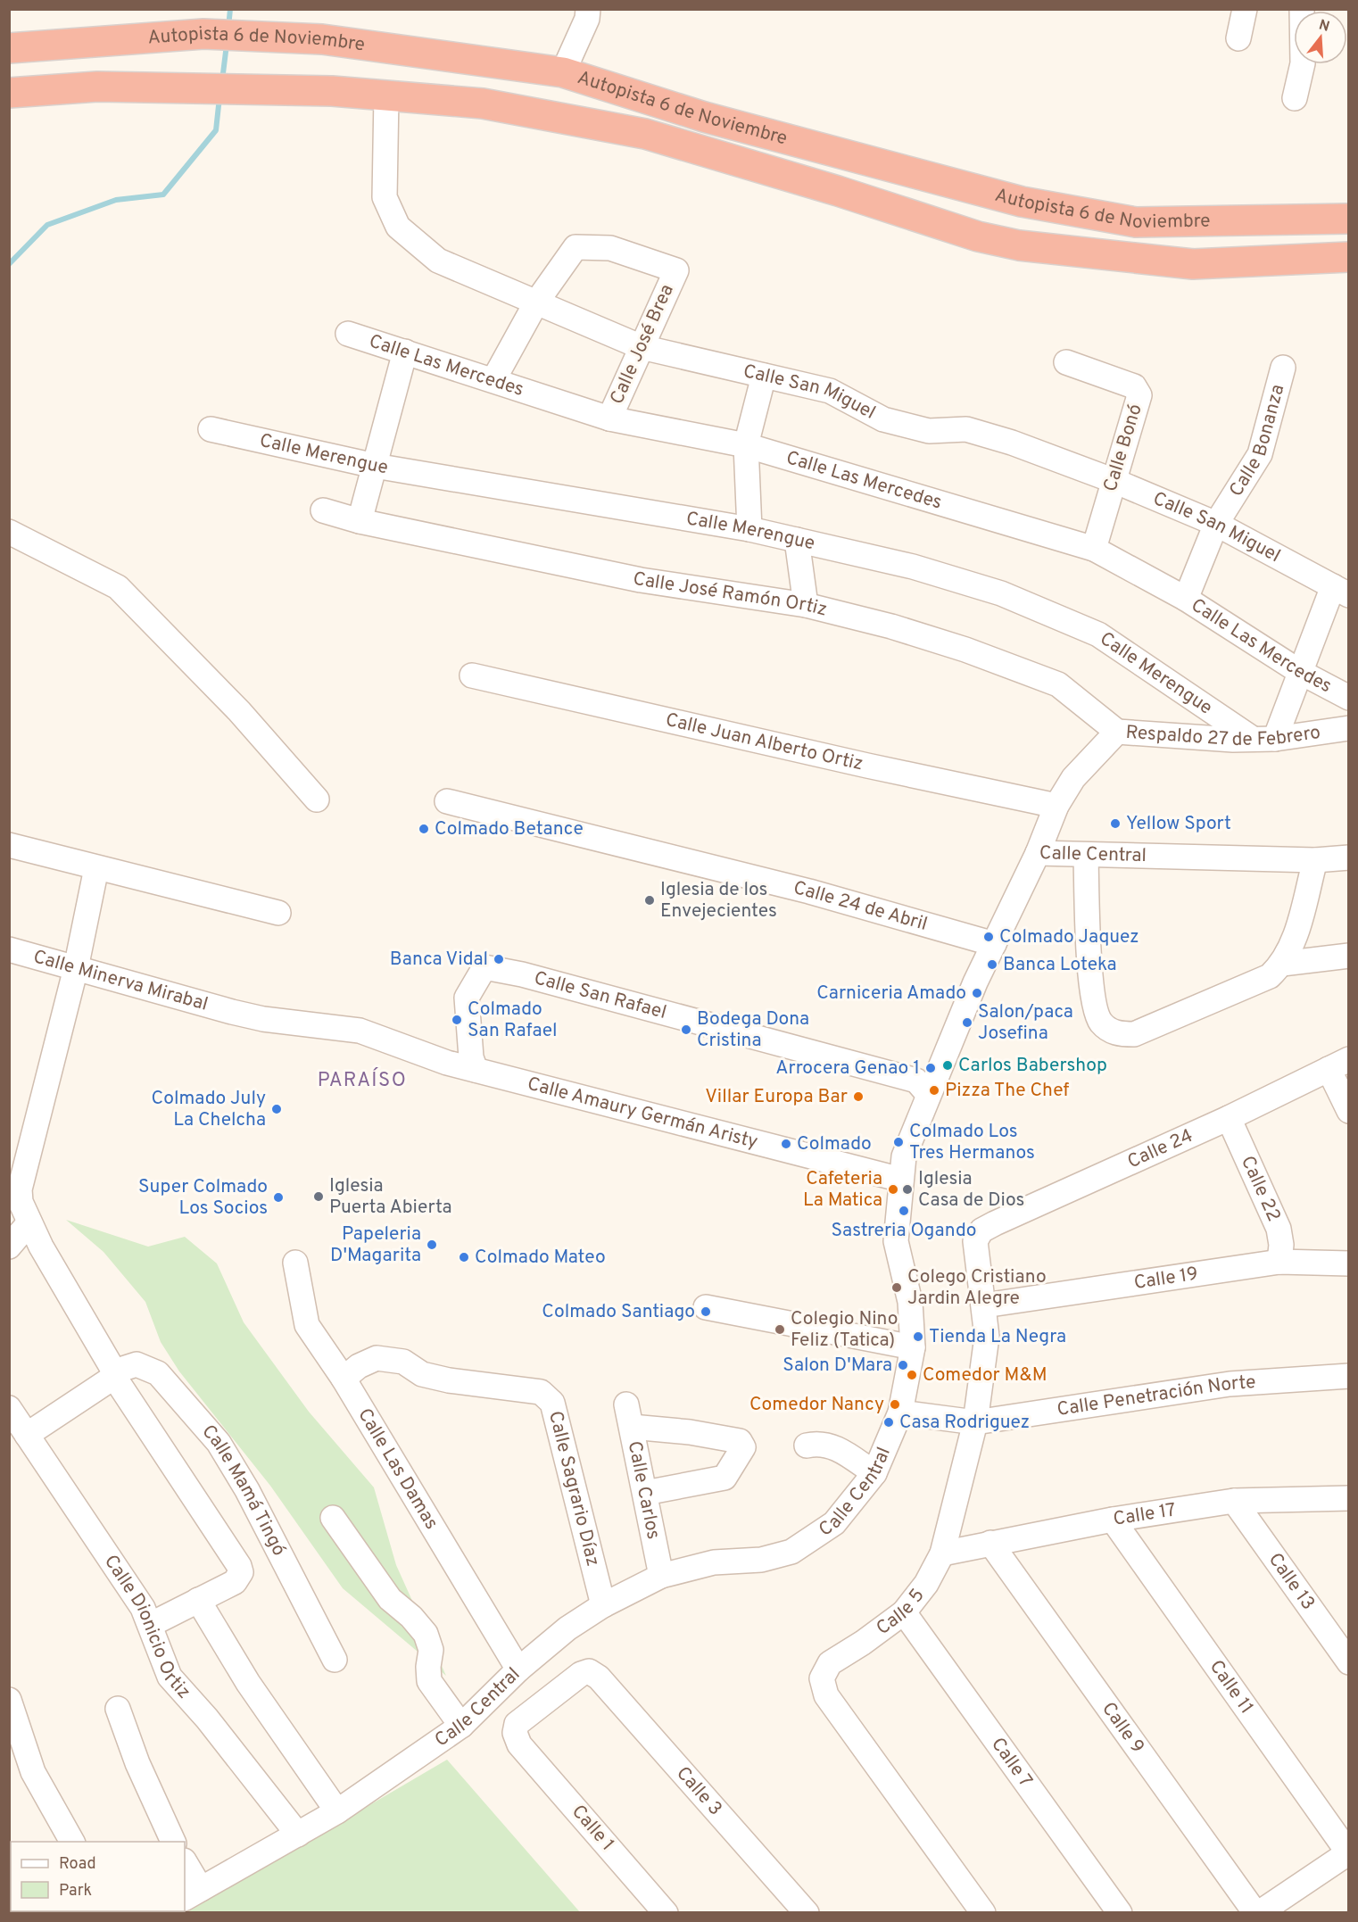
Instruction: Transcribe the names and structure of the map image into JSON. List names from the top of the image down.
{
  "streets": {
    "highway": ["Autopista 6 de Noviembre"],
    "street": [
      "Calle José Brea",
      "Calle Las Mercedes",
      "Calle San Miguel",
      "Calle Bonanza",
      "Calle Bonó",
      "Calle Merengue",
      "Calle José Ramón Ortiz",
      "Respaldo 27 de Febrero",
      "Calle Juan Alberto Ortiz",
      "Calle Central",
      "Calle 24 de Abril",
      "Calle Minerva Mirabal",
      "Calle San Rafael",
      "Calle Amaury Germán Aristy",
      "Calle 24",
      "Calle 22",
      "Calle 19",
      "Calle Penetración Norte",
      "Calle Las Damas",
      "Calle Sagrario Díaz",
      "Calle Carlos",
      "Calle Mamá Tingó",
      "Calle 17",
      "Calle 13",
      "Calle 5",
      "Calle Dionicio Ortiz",
      "Calle 11",
      "Calle 9",
      "Calle 7",
      "Calle 3",
      "Calle 1"
    ]
  },
  "crossings": [
    ["Autopista 6 de Noviembre", "Calle San Miguel"],
    ["Calle José Brea", "Calle Las Mercedes"],
    ["Calle José Brea", "Calle San Miguel"],
    ["Calle Las Mercedes", "Calle Bonanza"],
    ["Calle Las Mercedes", "Calle Bonó"],
    ["Calle San Miguel", "Calle Bonanza"],
    ["Calle San Miguel", "Calle Bonó"],
    ["Calle Merengue", "Respaldo 27 de Febrero"],
    ["Calle José Ramón Ortiz", "Respaldo 27 de Febrero"],
    ["Respaldo 27 de Febrero", "Calle Juan Alberto Ortiz"],
    ["Respaldo 27 de Febrero", "Calle Central"],
    ["Calle Central", "Calle 24 de Abril"],
    ["Calle Central", "Calle San Rafael"],
    ["Calle Central", "Calle Amaury Germán Aristy"],
    ["Calle Central", "Calle Penetración Norte"],
    ["Calle Central", "Calle Las Damas"],
    ["Calle Central", "Calle Sagrario Díaz"],
    ["Calle Central", "Calle Carlos"],
    ["Calle Central", "Calle Dionicio Ortiz"],
    ["Calle Minerva Mirabal", "Calle Amaury Germán Aristy"],
    ["Calle San Rafael", "Calle Amaury Germán Aristy"],
    ["Calle 24", "Calle 22"],
    ["Calle 24", "Calle 5"],
    ["Calle 22", "Calle 19"],
    ["Calle 19", "Calle 5"],
    ["Calle Penetración Norte", "Calle 5"],
    ["Calle Las Damas", "Calle Sagrario Díaz"],
    ["Calle Mamá Tingó", "Calle Dionicio Ortiz"],
    ["Calle 17", "Calle 13"],
    ["Calle 17", "Calle 5"],
    ["Calle 17", "Calle 11"],
    ["Calle 17", "Calle 9"],
    ["Calle 5", "Calle 7"],
    ["Calle 3", "Calle 1"]
  ],
  "districts": ["PARAÍSO"],
  "places": [
    "Yellow Sport",
    "Colmado Betance",
    "Iglesia de los Envejecientes",
    "Colmado Jaquez",
    "Banca Vidal",
    "Banca Loteka",
    "Carniceria Amado",
    "Colmado San Rafael",
    "Salon/paca Josefina",
    "Bodega Dona Cristina",
    "Carlos Babershop",
    "Arrocera Genao 1",
    "Pizza The Chef",
    "Villar Europa Bar",
    "Colmado July La Chelcha",
    "Colmado Los Tres Hermanos",
    "Colmado",
    "Cafeteria La Matica",
    "Iglesia Casa de Dios",
    "Iglesia Puerta Abierta",
    "Super Colmado Los Socios",
    "Sastreria Ogando",
    "Papeleria D'Magarita",
    "Colmado Mateo",
    "Colego Cristiano Jardin Alegre",
    "Colmado Santiago",
    "Colegio Nino Feliz (Tatica)",
    "Tienda La Negra",
    "Salon D'Mara",
    "Comedor M&M",
    "Comedor Nancy",
    "Casa Rodriguez"
  ],
  "legend": ["Road", "Park"],
  "north": "top"
}
